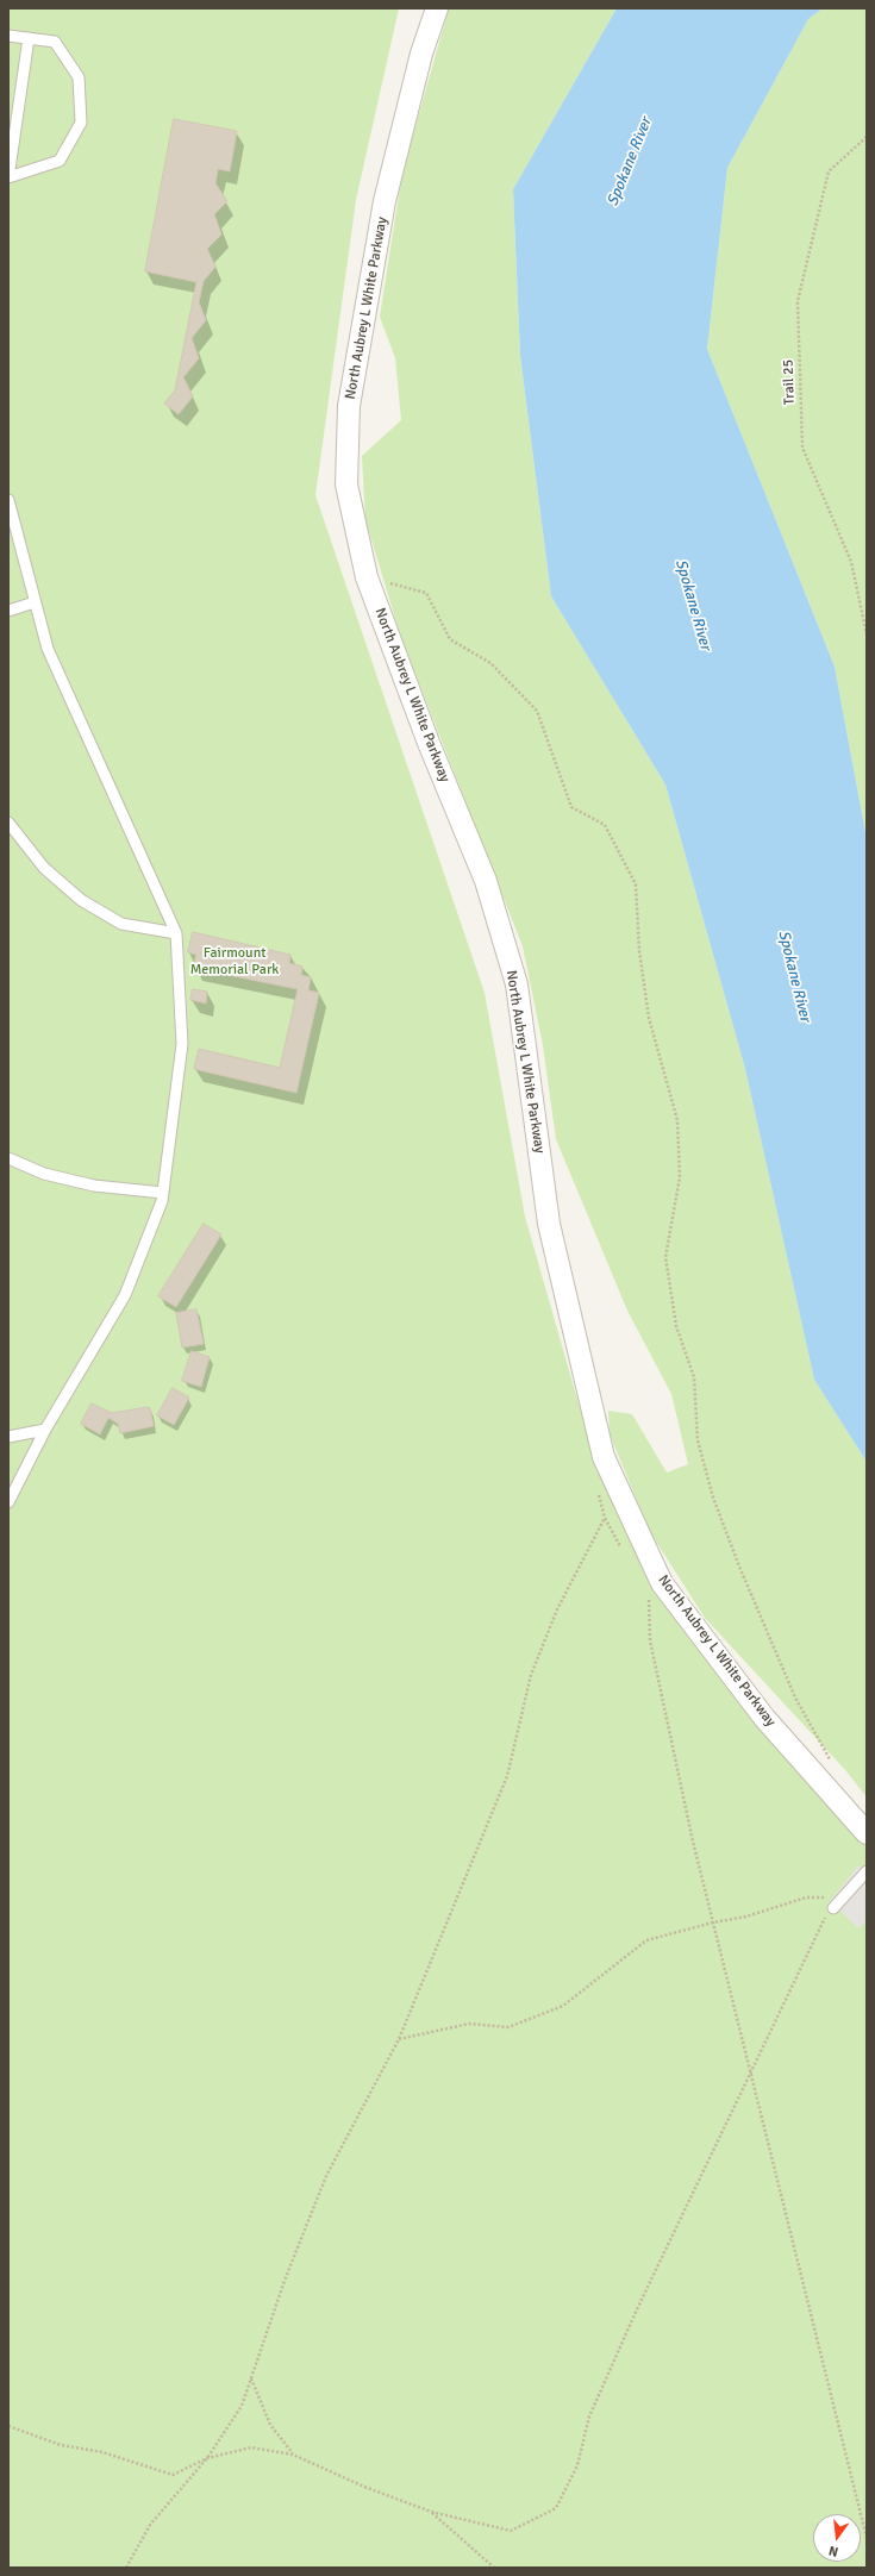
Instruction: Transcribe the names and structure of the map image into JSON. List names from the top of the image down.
{
  "streets": {
    "street": ["North Aubrey L White Parkway"],
    "path": ["Trail 25"]
  },
  "water": ["Spokane River"],
  "parks": ["Fairmount Memorial Park"],
  "north": "bottom"
}
